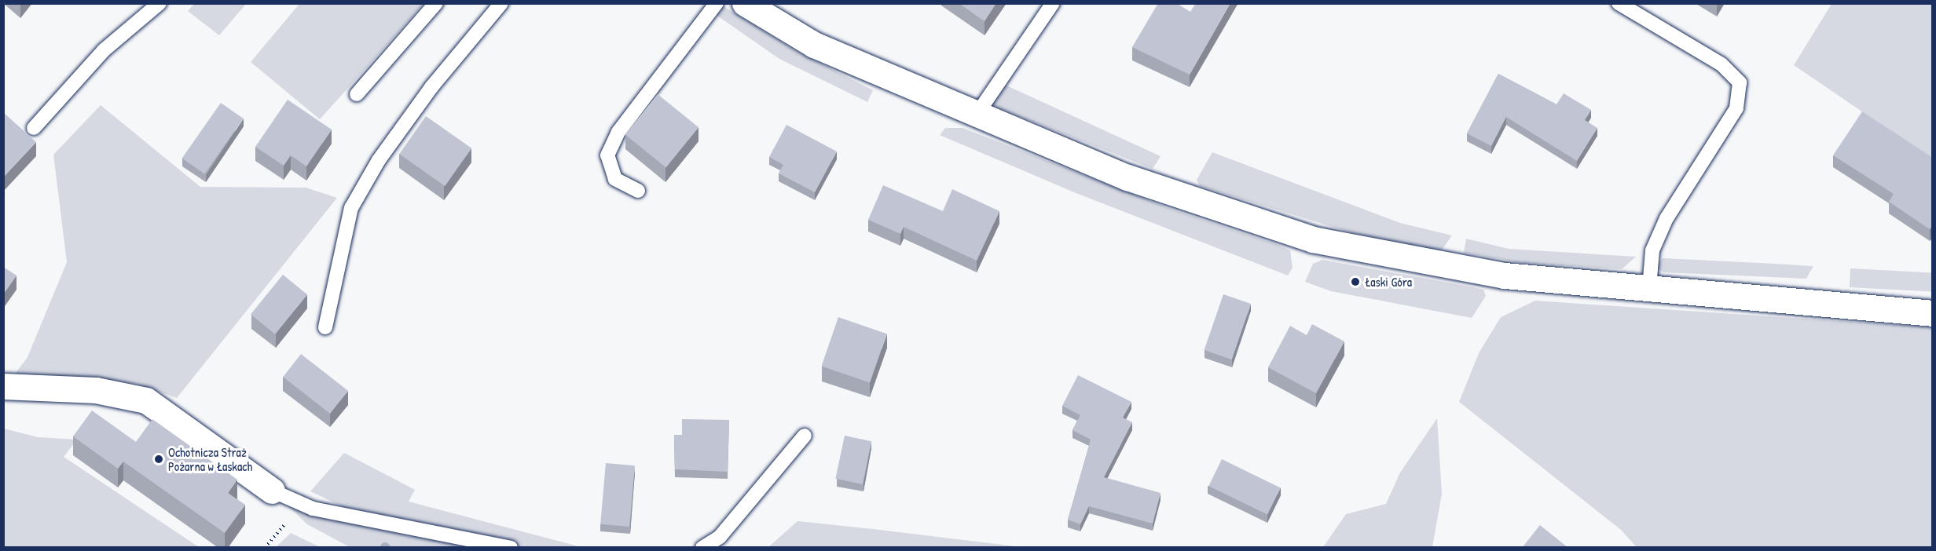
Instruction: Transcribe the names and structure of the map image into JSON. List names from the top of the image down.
{
  "places": ["Łaski Góra", "Ochotnicza Straż Pożarna w Łaskach"]
}
